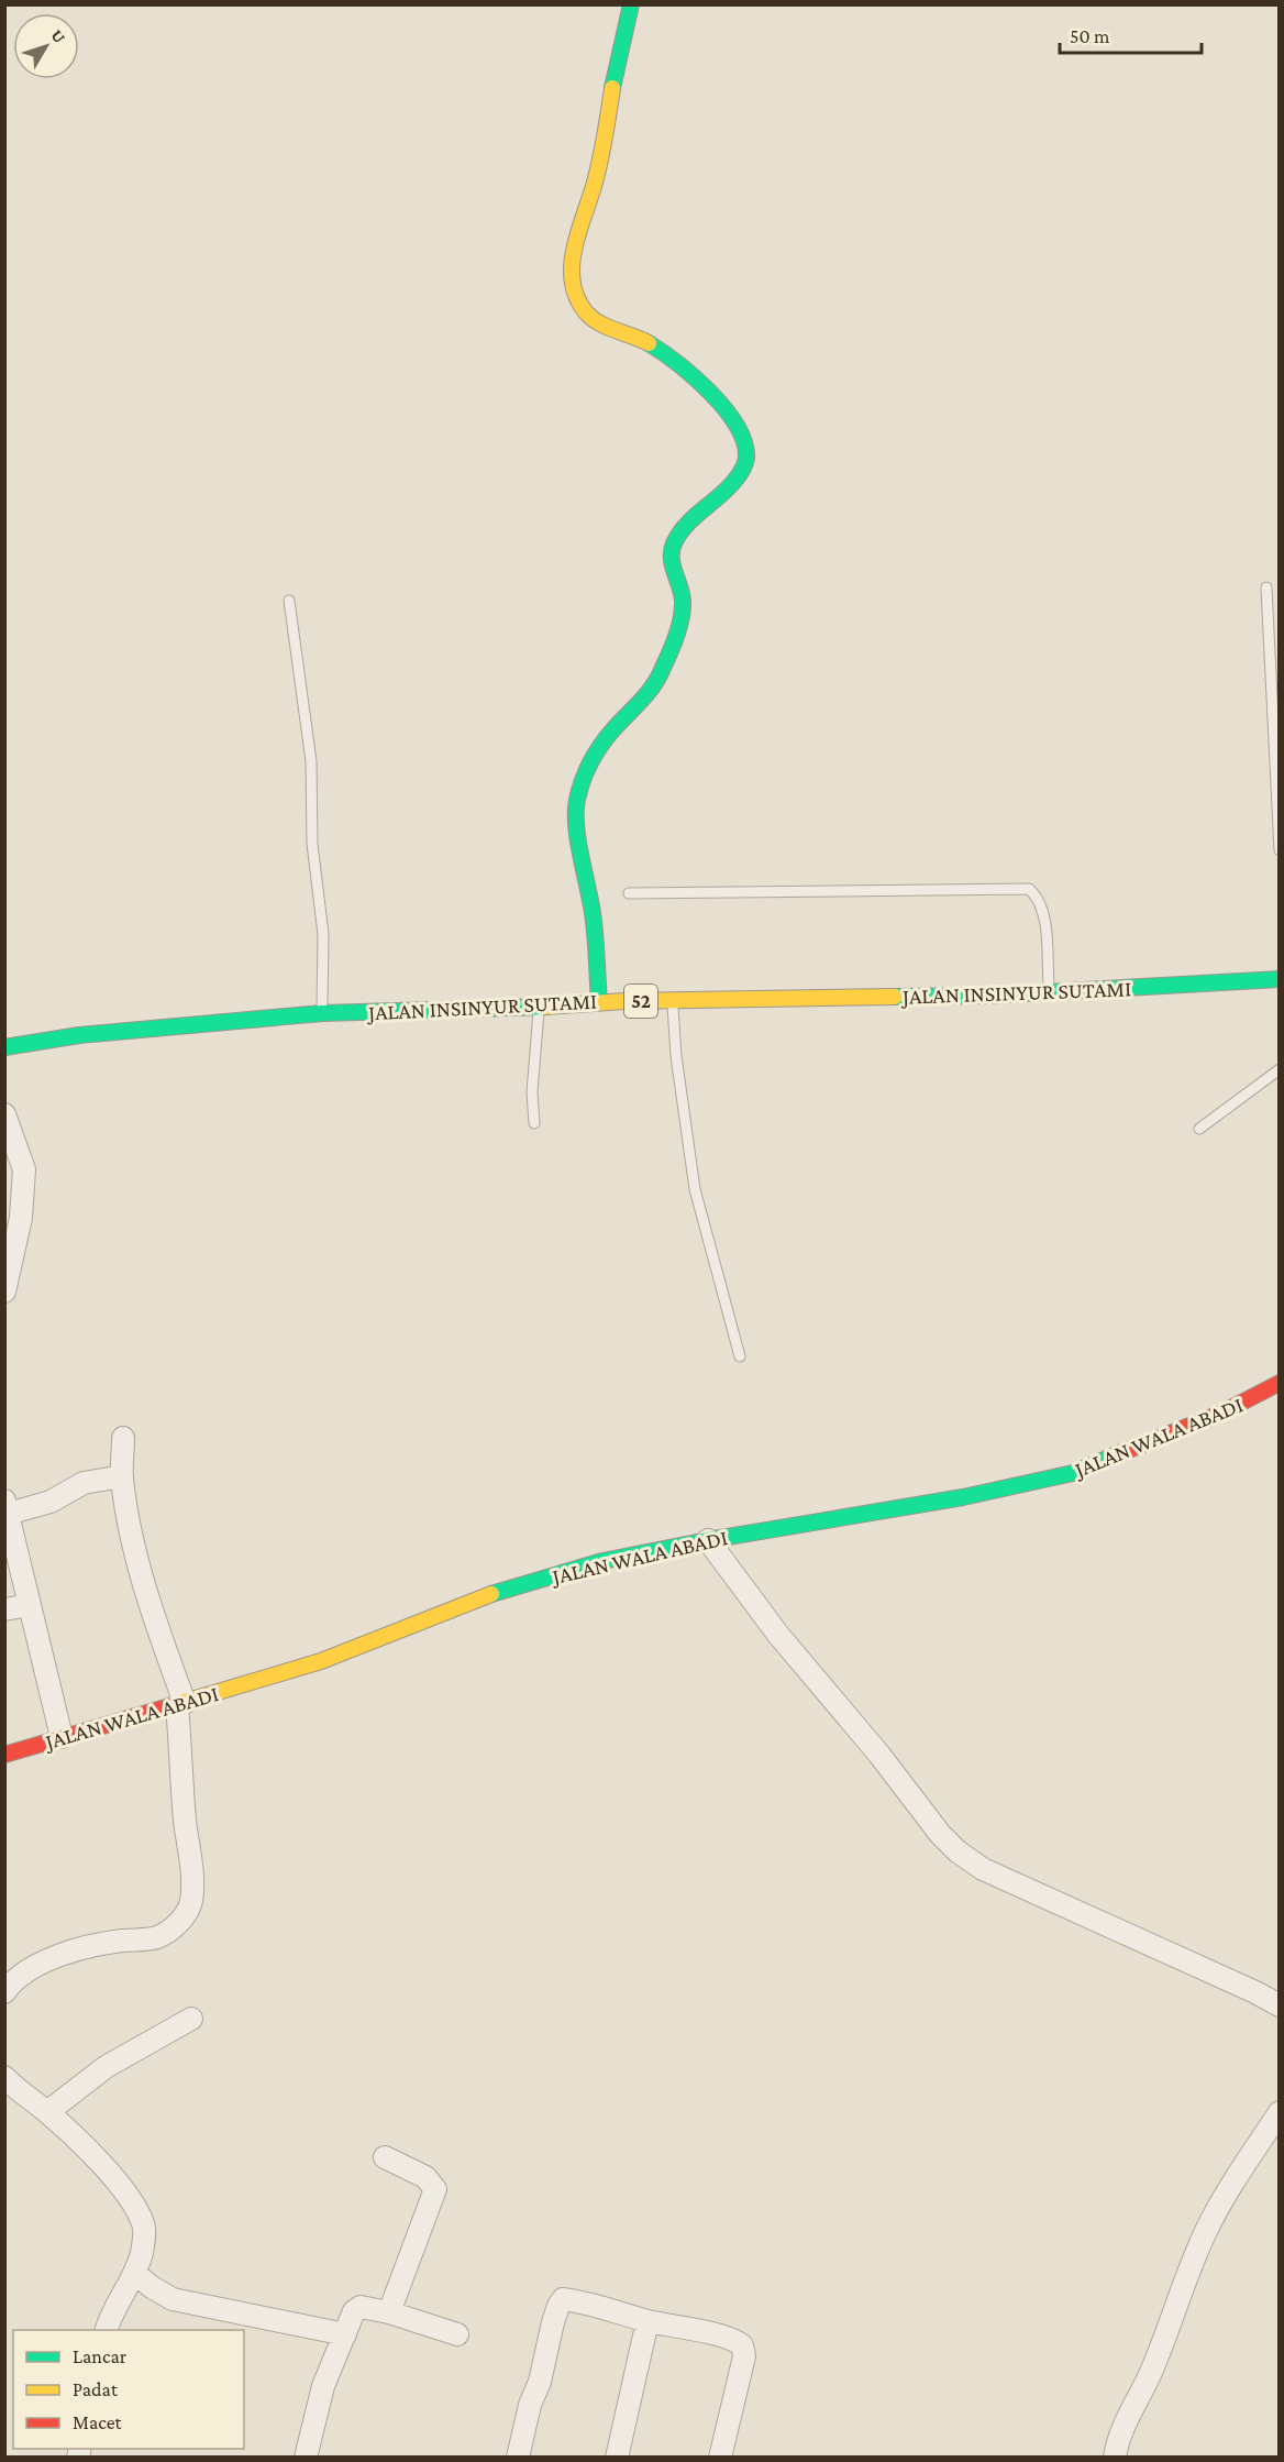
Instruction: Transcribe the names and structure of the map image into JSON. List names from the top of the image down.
{
  "streets": {
    "main road": ["JALAN INSINYUR SUTAMI", "52", "JALAN WALA ABADI"]
  },
  "legend": ["Lancar", "Padat", "Macet"],
  "scale_bar": "50 m",
  "north": "top right"
}
